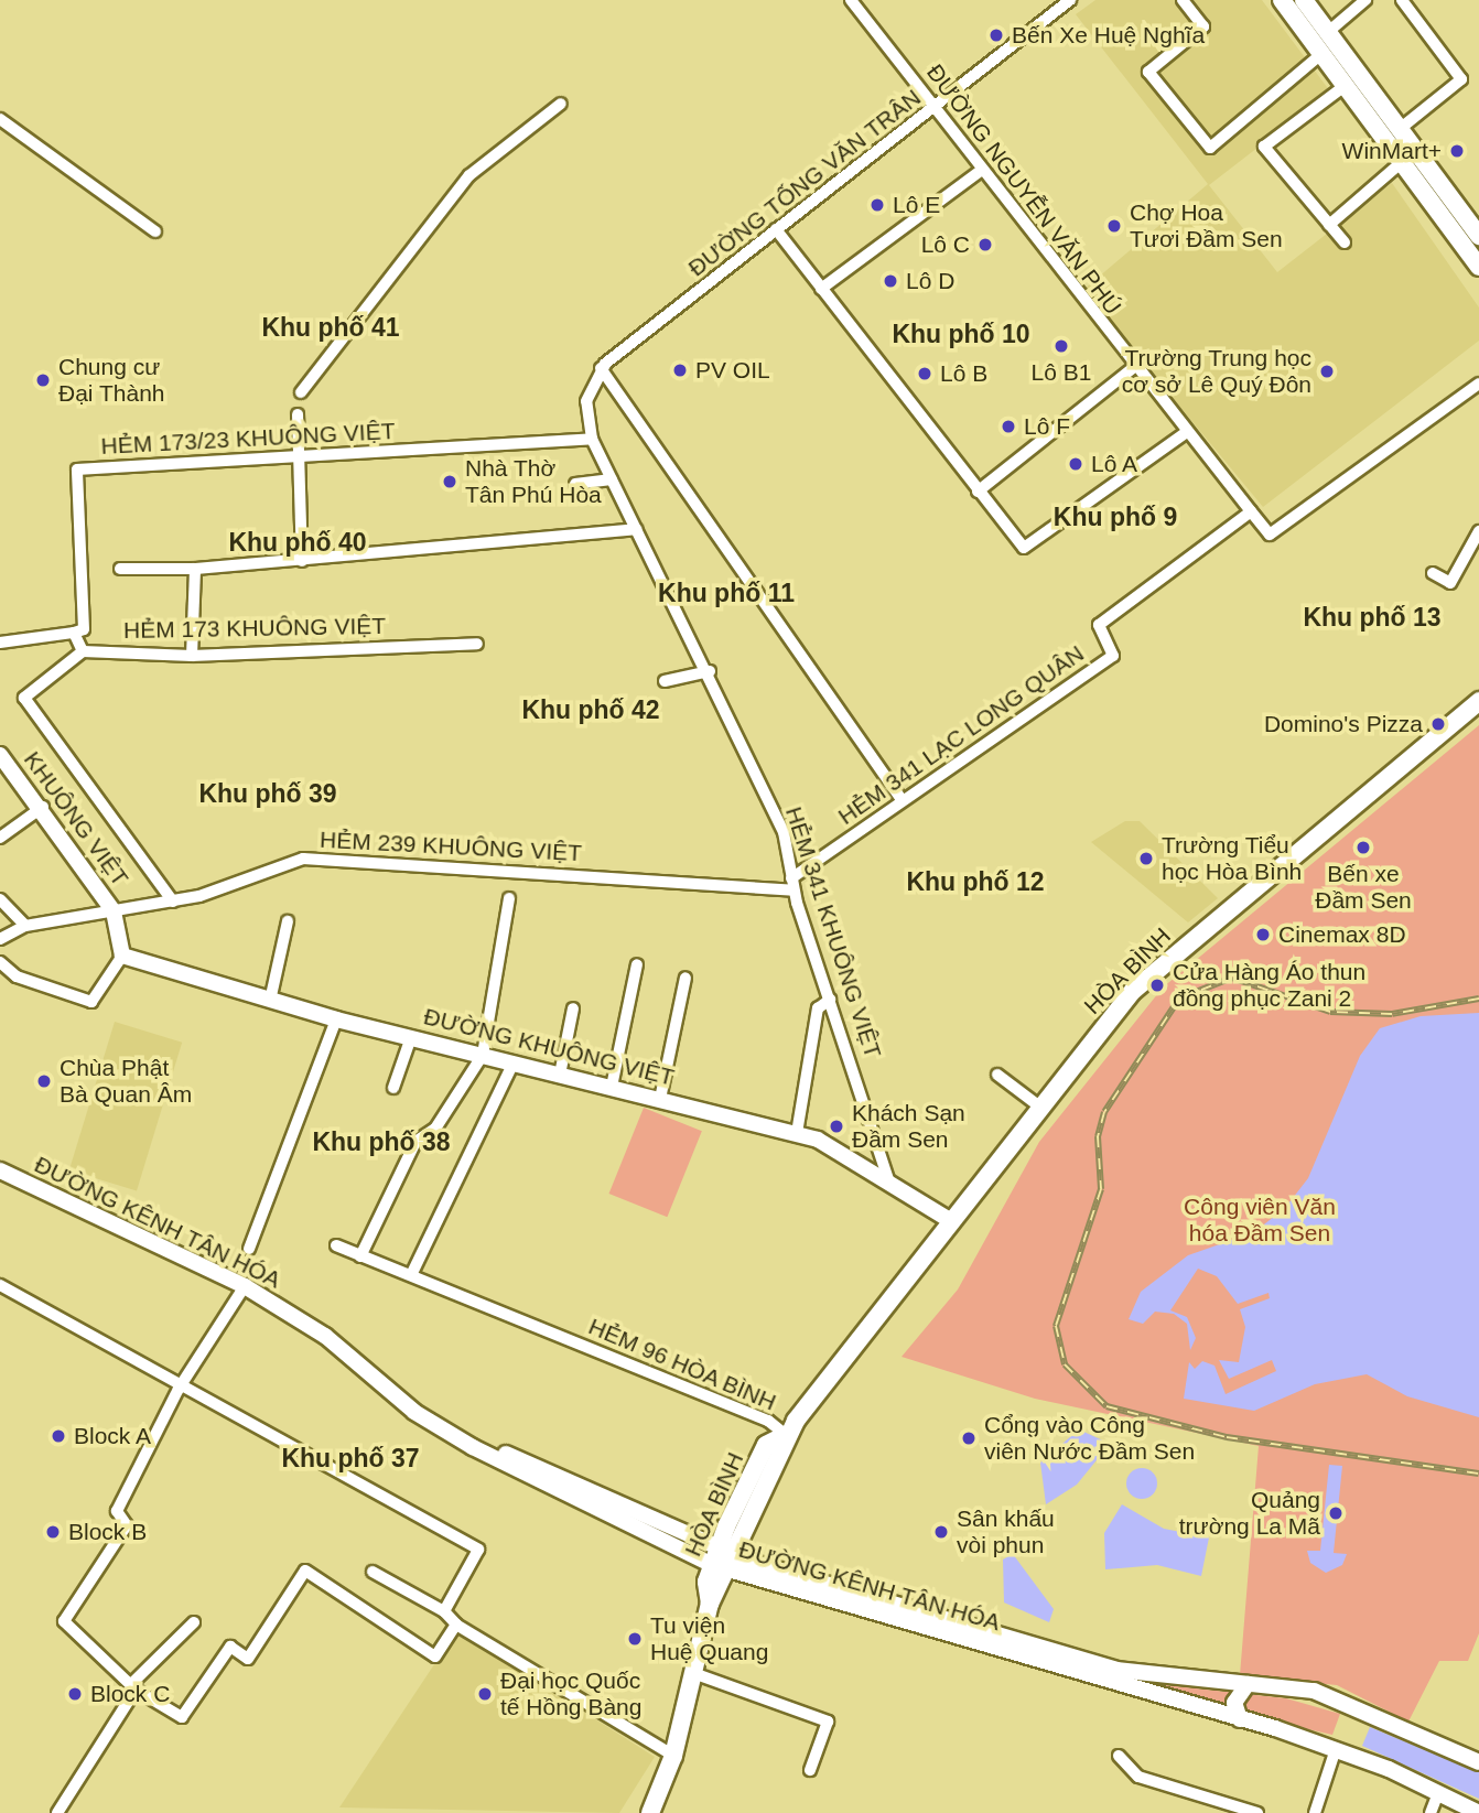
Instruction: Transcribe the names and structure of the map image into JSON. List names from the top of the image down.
{
  "streets": {
    "main road": ["HÒA BÌNH"],
    "street": [
      "ĐƯỜNG TỐNG VĂN TRÂN",
      "ĐƯỜNG NGUYỄN VĂN PHÚ",
      "HẺM 173/23 KHUÔNG VIỆT",
      "HẺM 173 KHUÔNG VIỆT",
      "HẺM 341 LẠC LONG QUÂN",
      "KHUÔNG VIỆT",
      "HẺM 239 KHUÔNG VIỆT",
      "HẺM 341 KHUÔNG VIỆT",
      "ĐƯỜNG KHUÔNG VIỆT",
      "ĐƯỜNG KÊNH TÂN HÓA",
      "HẺM 96 HÒA BÌNH"
    ]
  },
  "crossings": [
    ["ĐƯỜNG TỐNG VĂN TRÂN", "ĐƯỜNG NGUYỄN VĂN PHÚ"],
    ["ĐƯỜNG TỐNG VĂN TRÂN", "HẺM 341 KHUÔNG VIỆT"],
    ["ĐƯỜNG NGUYỄN VĂN PHÚ", "HẺM 341 LẠC LONG QUÂN"],
    ["HẺM 173/23 KHUÔNG VIỆT", "HẺM 341 KHUÔNG VIỆT"],
    ["HẺM 341 LẠC LONG QUÂN", "HẺM 239 KHUÔNG VIỆT"],
    ["HẺM 341 LẠC LONG QUÂN", "HẺM 341 KHUÔNG VIỆT"],
    ["KHUÔNG VIỆT", "HẺM 239 KHUÔNG VIỆT"],
    ["KHUÔNG VIỆT", "ĐƯỜNG KHUÔNG VIỆT"],
    ["HẺM 239 KHUÔNG VIỆT", "HẺM 341 KHUÔNG VIỆT"],
    ["HẺM 341 KHUÔNG VIỆT", "ĐƯỜNG KHUÔNG VIỆT"],
    ["HÒA BÌNH", "ĐƯỜNG KHUÔNG VIỆT"],
    ["HÒA BÌNH", "ĐƯỜNG KÊNH TÂN HÓA"],
    ["HÒA BÌNH", "HẺM 96 HÒA BÌNH"]
  ],
  "districts": [
    "Khu phố 41",
    "Khu phố 10",
    "Khu phố 9",
    "Khu phố 40",
    "Khu phố 11",
    "Khu phố 13",
    "Khu phố 42",
    "Khu phố 39",
    "Khu phố 12",
    "Khu phố 38",
    "Khu phố 37"
  ],
  "parks": ["Công viên Văn hóa Đầm Sen"],
  "places": [
    "Bến Xe Huệ Nghĩa",
    "WinMart+",
    "Lô E",
    "Chợ Hoa Tươi Đầm Sen",
    "Lô C",
    "Lô D",
    "Lô B1",
    "PV OIL",
    "Trường Trung học cơ sở Lê Quý Đôn",
    "Lô B",
    "Chung cư Đại Thành",
    "Lô F",
    "Lô A",
    "Nhà Thờ Tân Phú Hòa",
    "Domino's Pizza",
    "Bến xe Đầm Sen",
    "Trường Tiểu học Hòa Bình",
    "Cinemax 8D",
    "Cửa Hàng Áo thun đồng phục Zani 2",
    "Chùa Phật Bà Quan Âm",
    "Khách Sạn Đầm Sen",
    "Block A",
    "Cổng vào Công viên Nước Đầm Sen",
    "Quảng trường La Mã",
    "Block B",
    "Sân khấu vòi phun",
    "Tu viện Huệ Quang",
    "Block C",
    "Đại học Quốc tế Hồng Bàng"
  ]
}
